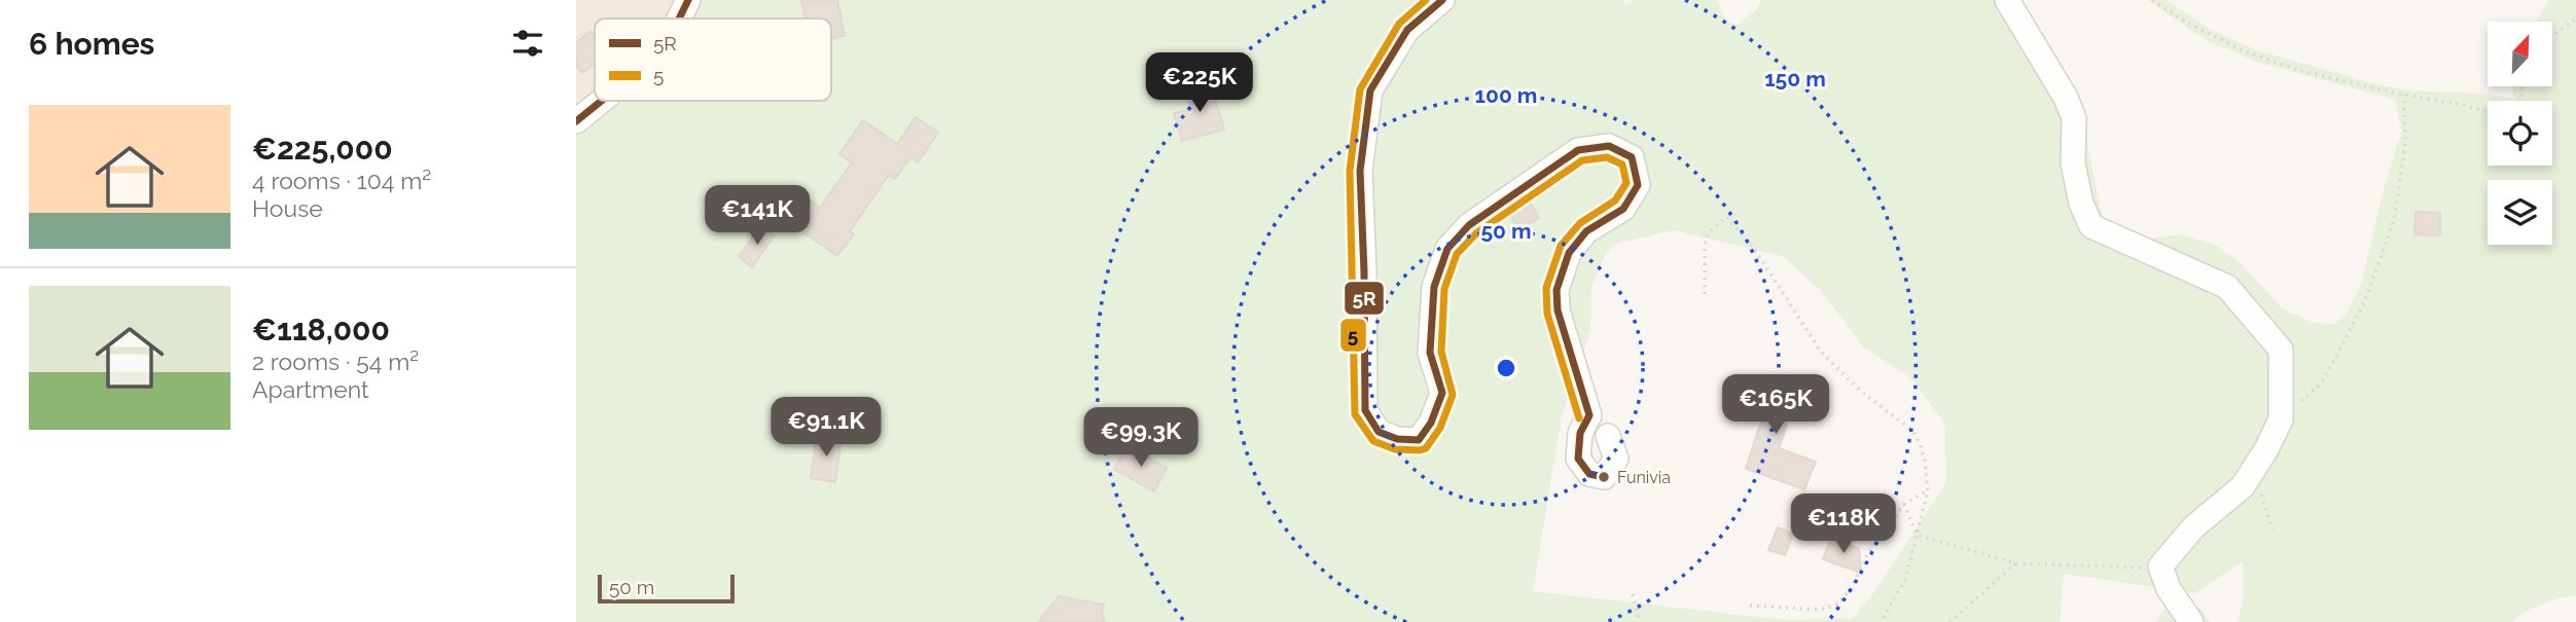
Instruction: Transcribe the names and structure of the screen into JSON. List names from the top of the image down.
{
  "places": ["Funivia"],
  "lines": ["transit line 5R", "transit line 5"],
  "legend": ["5R", "5"],
  "scale_bar": "50 m",
  "north": "top right",
  "page": {
    "heading": "6 homes",
    "price": [
      "€225K",
      "€141K",
      "€165K",
      "€91.1K",
      "€99.3K",
      "€118K"
    ],
    "list": [
      {
        "name": "€225,000",
        "note": "4 rooms · 104 m² · House"
      },
      {
        "name": "€118,000",
        "note": "2 rooms · 54 m² · Apartment"
      }
    ],
    "scale": "50 m"
  },
  "rings": ["150 m", "100 m", "50 m"]
}
